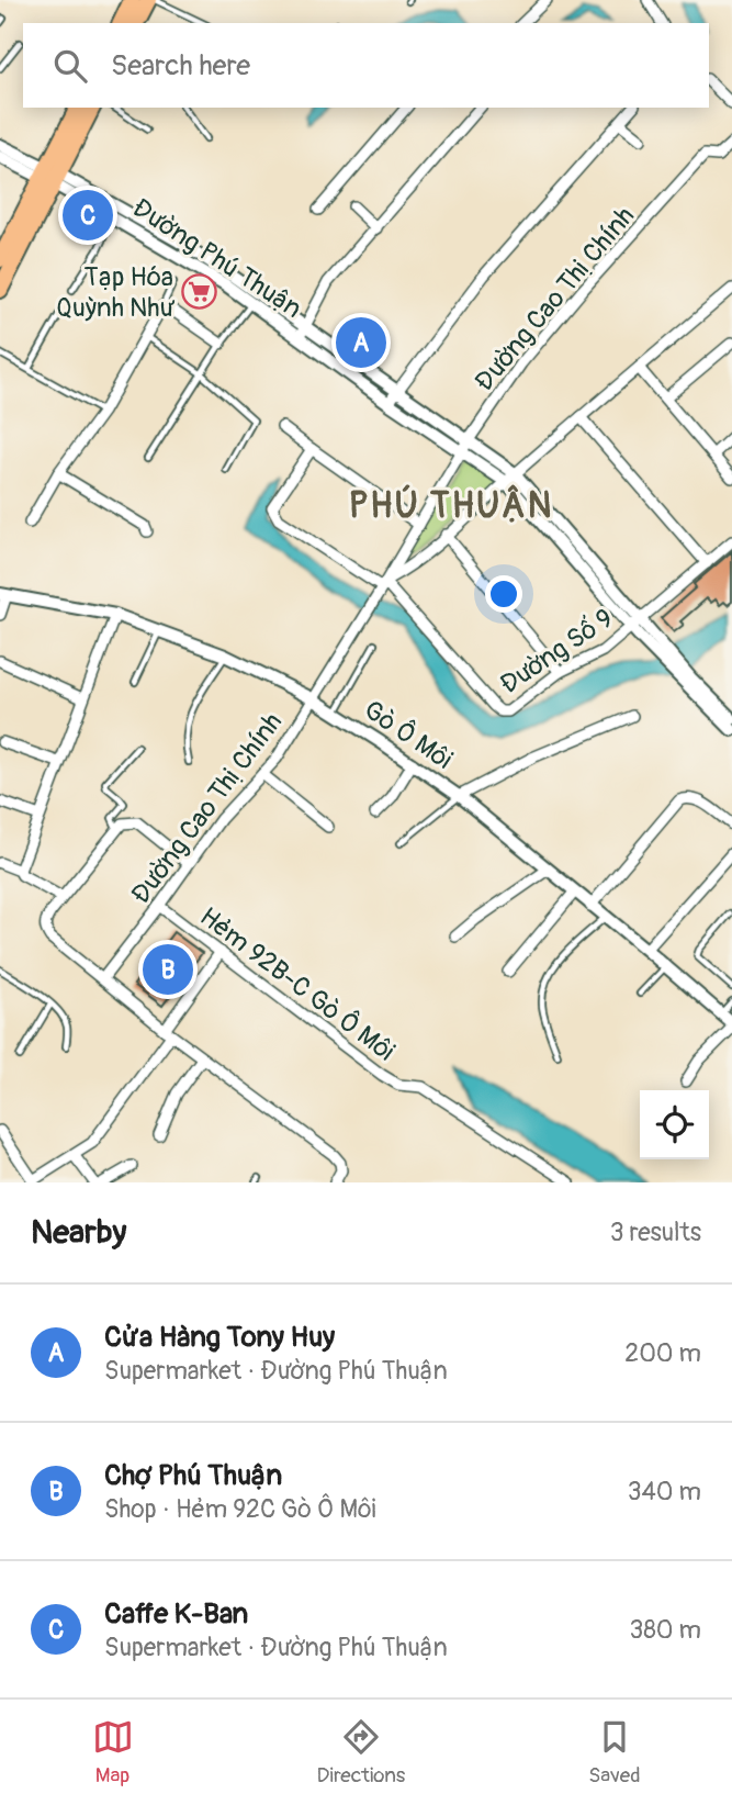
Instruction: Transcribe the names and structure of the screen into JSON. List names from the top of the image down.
{
  "streets": {
    "street": [
      "Đường Phú Thuận",
      "Đường Cao Thị Chính",
      "Đường Số 9",
      "Gò Ô Môi",
      "Hẻm 92B-C Gò Ô Môi"
    ]
  },
  "crossings": [
    ["Đường Phú Thuận", "Đường Cao Thị Chính"],
    ["Đường Phú Thuận", "Đường Số 9"],
    ["Đường Cao Thị Chính", "Đường Số 9"],
    ["Đường Cao Thị Chính", "Gò Ô Môi"],
    ["Đường Cao Thị Chính", "Hẻm 92B-C Gò Ô Môi"]
  ],
  "districts": ["PHÚ THUẬN"],
  "places": {
    "supermarket": ["Tạp Hóa Quỳnh Như"]
  },
  "page": {
    "search": "Search here",
    "pins": ["C", "A", "B"],
    "heading": ["Nearby", "3 results"],
    "list": [
      {
        "mark": "A",
        "name": "Cửa Hàng Tony Huy",
        "note": "Supermarket · Đường Phú Thuận",
        "value": "200 m"
      },
      {
        "mark": "B",
        "name": "Chợ Phú Thuận",
        "note": "Shop · Hẻm 92C Gò Ô Môi",
        "value": "340 m"
      },
      {
        "mark": "C",
        "name": "Caffe K-Ban",
        "note": "Supermarket · Đường Phú Thuận",
        "value": "380 m"
      }
    ],
    "nav": ["Map", "Directions", "Saved"]
  }
}
